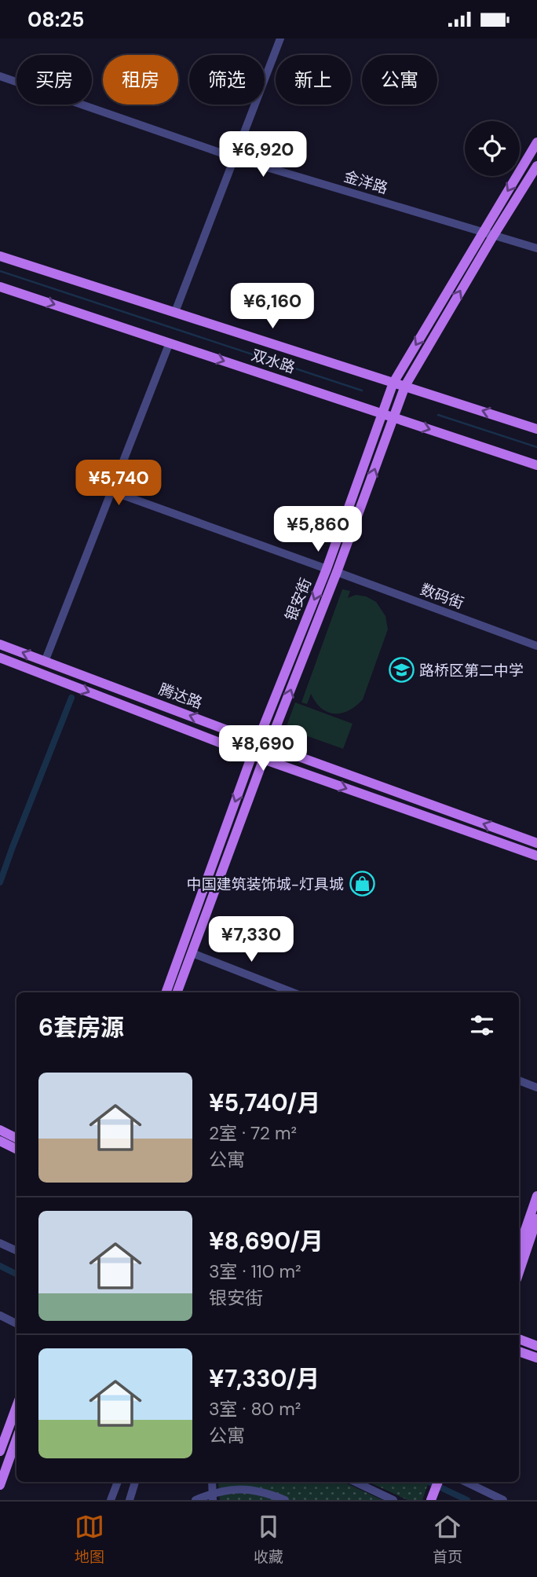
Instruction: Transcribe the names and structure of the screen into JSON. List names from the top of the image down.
{
  "streets": {
    "main road": ["双水路", "银安街", "腾达路"],
    "street": ["金洋路", "数码街"]
  },
  "crossings": [
    ["金洋路", "银安街"],
    ["双水路", "银安街"],
    ["数码街", "银安街"],
    ["银安街", "腾达路"]
  ],
  "places": {
    "school or university": ["路桥区第二中学"],
    "shop": ["中国建筑装饰城-灯具城"]
  },
  "page": {
    "status": "08:25",
    "chip": [
      "买房",
      "租房",
      "筛选",
      "新上",
      "公寓"
    ],
    "price": [
      "¥6,920",
      "¥6,160",
      "¥5,740",
      "¥5,860",
      "¥8,690",
      "¥7,330"
    ],
    "heading": "6套房源",
    "list": [
      {
        "name": "¥5,740/月",
        "note": "2室 · 72 m² · 公寓"
      },
      {
        "name": "¥8,690/月",
        "note": "3室 · 110 m² · 银安街"
      },
      {
        "name": "¥7,330/月",
        "note": "3室 · 80 m² · 公寓"
      }
    ],
    "tabs": ["地图", "收藏", "首页"]
  }
}
